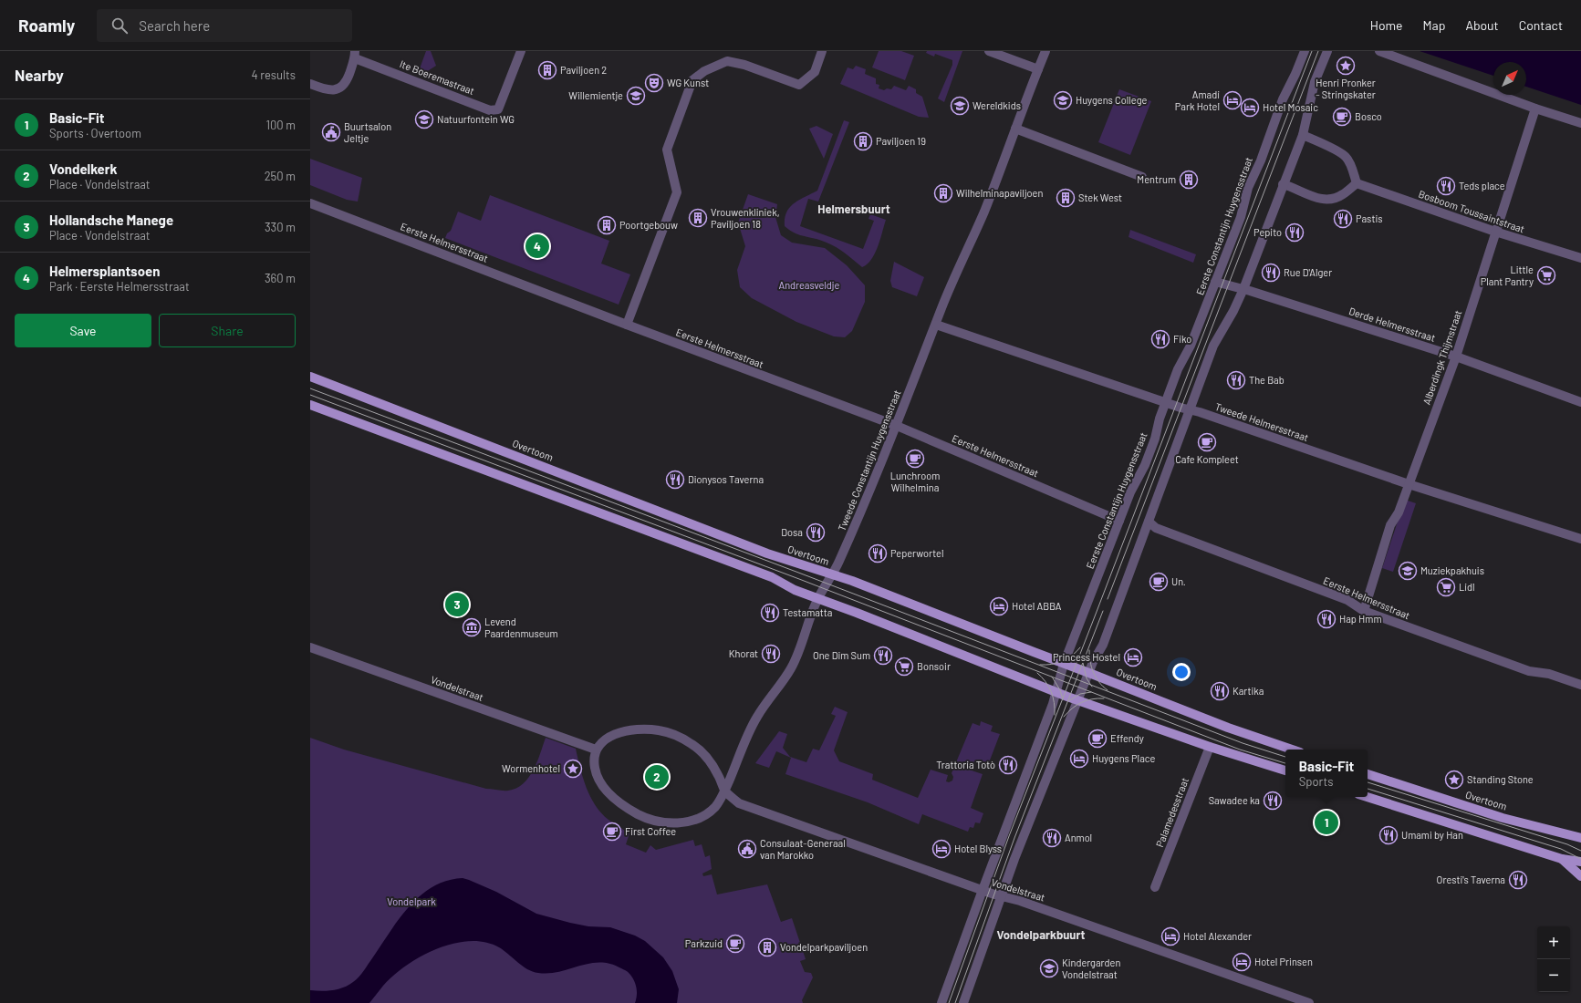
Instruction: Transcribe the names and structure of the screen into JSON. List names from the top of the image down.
{
  "streets": {
    "main road": ["Overtoom"],
    "street": [
      "Ite Boeremastraat",
      "Bosboom Toussaintstraat",
      "Eerste Constantijn Huygensstraat",
      "Eerste Helmersstraat",
      "Derde Helmersstraat",
      "Alberdingk Thijmstraat",
      "Tweede Helmersstraat",
      "Tweede Constantijn Huygensstraat",
      "Vondelstraat",
      "Palamedesstraat"
    ]
  },
  "crossings": [
    ["Bosboom Toussaintstraat", "Alberdingk Thijmstraat"],
    ["Eerste Constantijn Huygensstraat", "Eerste Helmersstraat"],
    ["Eerste Constantijn Huygensstraat", "Derde Helmersstraat"],
    ["Eerste Constantijn Huygensstraat", "Tweede Helmersstraat"],
    ["Eerste Constantijn Huygensstraat", "Overtoom"],
    ["Eerste Constantijn Huygensstraat", "Vondelstraat"],
    ["Eerste Helmersstraat", "Alberdingk Thijmstraat"],
    ["Eerste Helmersstraat", "Tweede Constantijn Huygensstraat"],
    ["Derde Helmersstraat", "Alberdingk Thijmstraat"],
    ["Alberdingk Thijmstraat", "Tweede Helmersstraat"],
    ["Tweede Helmersstraat", "Tweede Constantijn Huygensstraat"],
    ["Overtoom", "Tweede Constantijn Huygensstraat"],
    ["Tweede Constantijn Huygensstraat", "Vondelstraat"]
  ],
  "districts": ["Helmersbuurt", "Vondelparkbuurt"],
  "parks": ["Andreasveldje", "Vondelpark"],
  "places": {
    "place": ["Henri Pronker - Stringskater", "Wormenhotel", "Standing Stone"],
    "building": [
      "Paviljoen 2",
      "Paviljoen 19",
      "Mentrum",
      "Wilhelminapaviljoen",
      "Stek West",
      "Vrouwenkliniek, Paviljoen 18",
      "Poortgebouw",
      "Vondelparkpaviljoen"
    ],
    "theatre": ["WG Kunst"],
    "school or university": [
      "Willemientje",
      "Huygens College",
      "Wereldkids",
      "Natuurfontein WG",
      "Muziekpakhuis",
      "Kindergarden Vondelstraat"
    ],
    "hotel": [
      "Amadi Park Hotel",
      "Hotel Mosaic",
      "Hotel ABBA",
      "Princess Hostel",
      "Huygens Place",
      "Hotel Blyss",
      "Hotel Alexander",
      "Hotel Prinsen"
    ],
    "cafe": [
      "Bosco",
      "Cafe Kompleet",
      "Lunchroom Wilhelmina",
      "Un.",
      "Effendy",
      "First Coffee",
      "Parkzuid"
    ],
    "public building": ["Buurtsalon Jeltje", "Consulaat-Generaal van Marokko"],
    "restaurant": [
      "Teds place",
      "Pastis",
      "Pepito",
      "Rue D'Alger",
      "Fiko",
      "The Bab",
      "Dionysos Taverna",
      "Dosa",
      "Peperwortel",
      "Testamatta",
      "Hap Hmm",
      "Khorat",
      "One Dim Sum",
      "Kartika",
      "Trattoria Totò",
      "Sawadee ka",
      "Umami by Han",
      "Anmol",
      "Oresti's Taverna"
    ],
    "supermarket": ["Little Plant Pantry", "Lidl", "Bonsoir"],
    "museum": ["Levend Paardenmuseum"]
  },
  "north": "top right",
  "page": {
    "header": "Roamly",
    "search": "Search here",
    "nav": [
      "Home",
      "Map",
      "About",
      "Contact"
    ],
    "heading": ["Nearby", "4 results"],
    "list": [
      {
        "mark": "1",
        "name": "Basic-Fit",
        "note": "Sports · Overtoom",
        "value": "100 m"
      },
      {
        "mark": "2",
        "name": "Vondelkerk",
        "note": "Place · Vondelstraat",
        "value": "250 m"
      },
      {
        "mark": "3",
        "name": "Hollandsche Manege",
        "note": "Place · Vondelstraat",
        "value": "330 m"
      },
      {
        "mark": "4",
        "name": "Helmersplantsoen",
        "note": "Park · Eerste Helmersstraat",
        "value": "360 m"
      }
    ],
    "pins": [
      "4",
      "3",
      "2",
      "1"
    ],
    "buttons": ["Save", "Share"],
    "popup": ["Basic-Fit", "Sports"],
    "map_buttons": ["+", "−"]
  }
}
